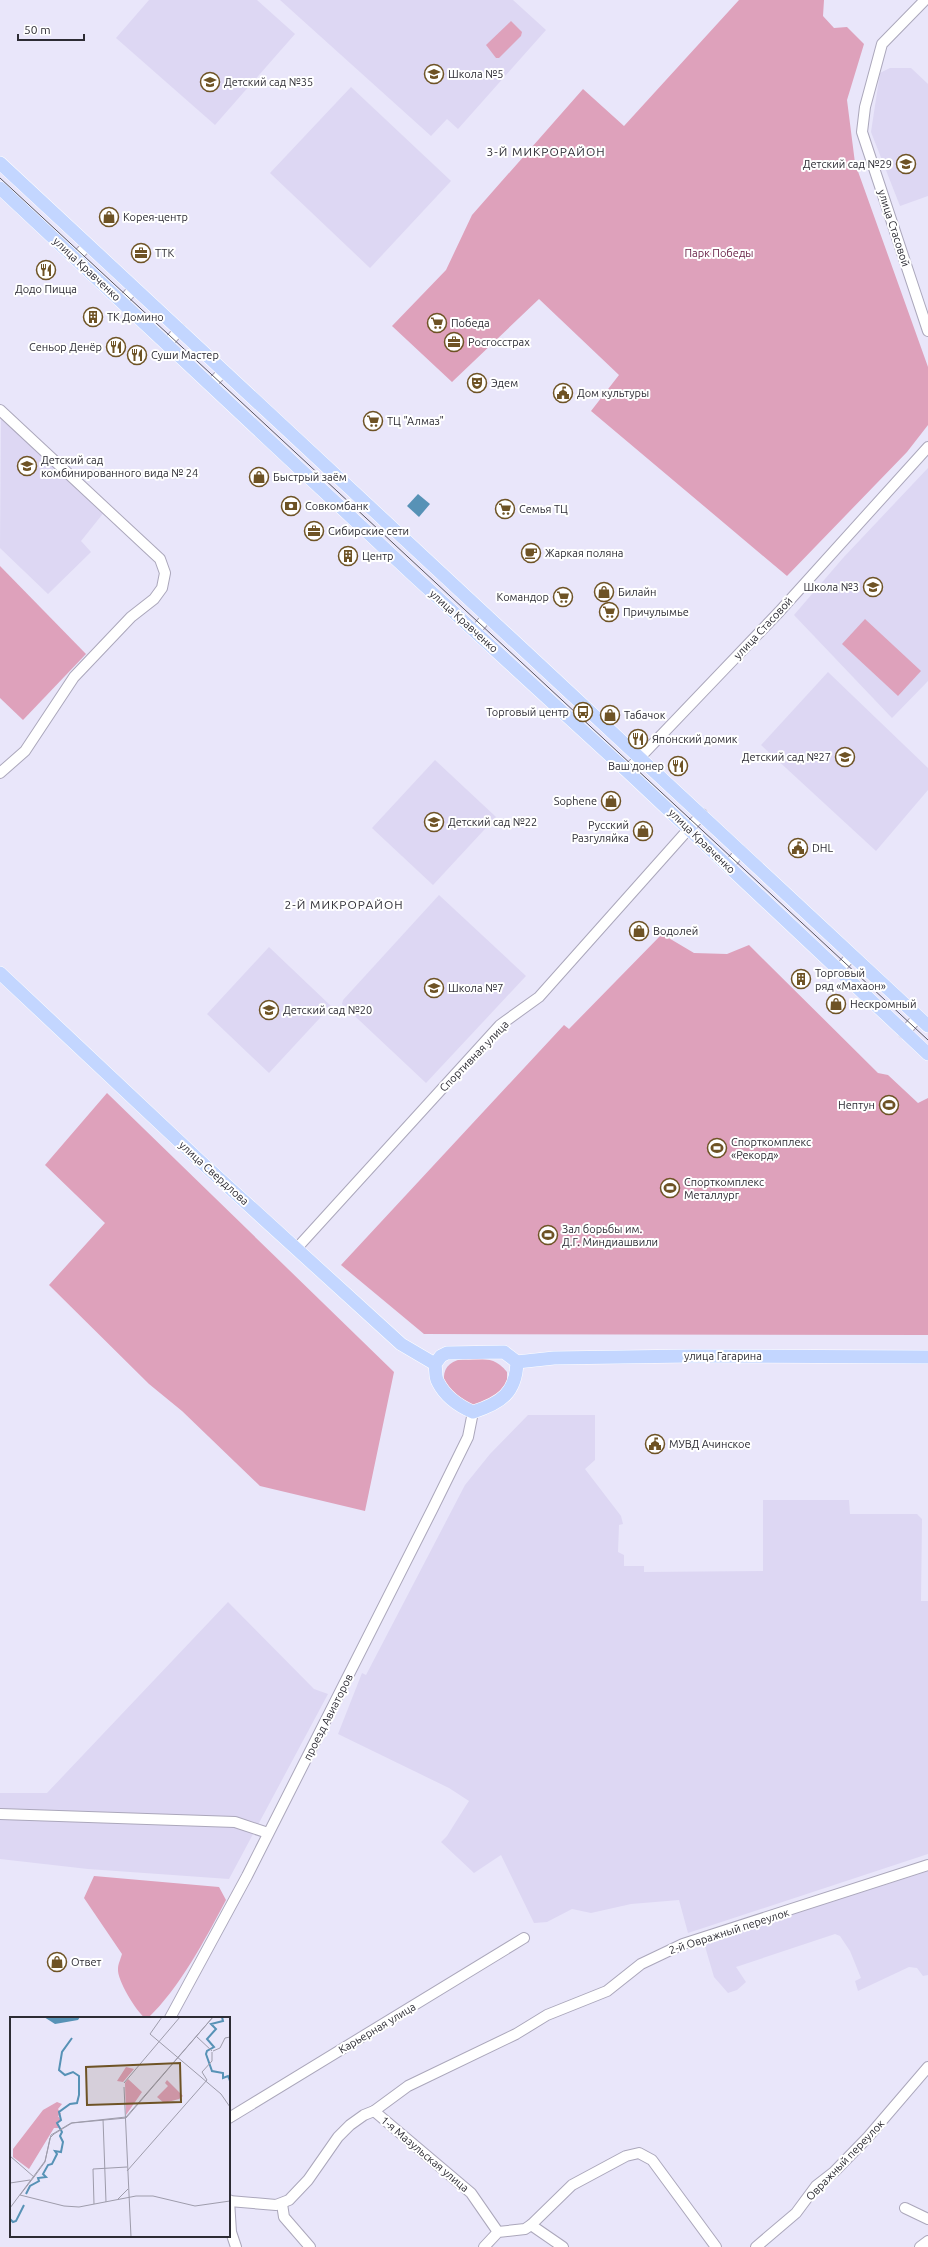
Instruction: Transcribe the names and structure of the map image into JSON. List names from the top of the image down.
{
  "streets": {
    "main road": ["улица Кравченко", "улица Свердлова", "улица Гагарина"],
    "street": [
      "улица Стасовой",
      "Спортивная улица",
      "проезд Авиаторов",
      "2-й Овражный переулок",
      "Карьерная улица",
      "1-я Мазульская улица",
      "Овражный переулок"
    ]
  },
  "crossings": [
    ["улица Стасовой", "улица Кравченко"],
    ["улица Кравченко", "Спортивная улица"],
    ["Спортивная улица", "улица Свердлова"],
    ["улица Свердлова", "улица Гагарина"],
    ["улица Свердлова", "проезд Авиаторов"],
    ["улица Гагарина", "проезд Авиаторов"],
    ["2-й Овражный переулок", "1-я Мазульская улица"]
  ],
  "districts": ["3-Й МИКРОРАЙОН", "2-Й МИКРОРАЙОН"],
  "parks": ["Парк Победы"],
  "places": {
    "school or university": [
      "Школа №5",
      "Детский сад №35",
      "Детский сад №29",
      "Детский сад комбинированного вида № 24",
      "Школа №3",
      "Детский сад №27",
      "Детский сад №22",
      "Школа №7",
      "Детский сад №20"
    ],
    "shop": [
      "Корея-центр",
      "Быстрый заём",
      "Билайн",
      "Табачок",
      "Sophene",
      "Русский Разгуляйка",
      "Водолей",
      "Нескромный",
      "Ответ"
    ],
    "office": ["ТТК", "Росгосстрах", "Сибирские сети"],
    "restaurant": [
      "Додо Пицца",
      "Сеньор Денёр",
      "Суши Мастер",
      "Японский домик",
      "Ваш донер"
    ],
    "building": ["ТК Домино", "Центр", "Торговый ряд «Махаон»"],
    "supermarket": [
      "Победа",
      "ТЦ \"Алмаз\"",
      "Семья ТЦ",
      "Командор",
      "Причулымье"
    ],
    "theatre": ["Эдем"],
    "public building": ["Дом культуры", "DHL", "МУВД Ачинское"],
    "bank": ["Совкомбанк"],
    "cafe": ["Жаркая поляна"],
    "bus stop": ["Торговый центр"],
    "sports": [
      "Нептун",
      "Спорткомплекс «Рекорд»",
      "Спорткомплекс Металлург",
      "Зал борьбы им. Д.Г. Миндиашвили"
    ]
  },
  "scale_bar": "50 m"
}
